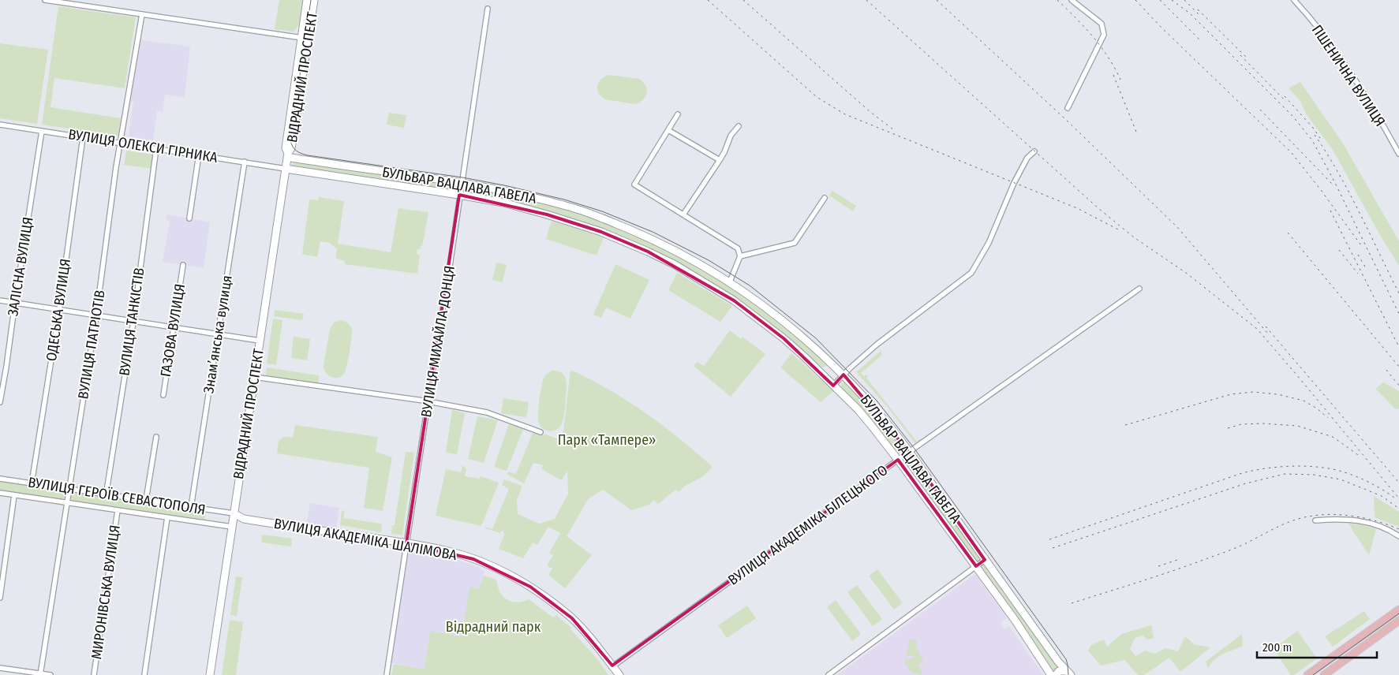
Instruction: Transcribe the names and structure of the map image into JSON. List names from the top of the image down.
{
  "streets": {
    "main road": ["ВІДРАДНИЙ ПРОСПЕКТ", "БУЛЬВАР ВАЦЛАВА ГАВЕЛА", "ВУЛИЦЯ АКАДЕМІКА ШАЛІМОВА"],
    "street": [
      "ПШЕНИЧНА ВУЛИЦЯ",
      "ВУЛИЦЯ ОЛЕКСИ ГІРНИКА",
      "ЗАЛІСНА ВУЛИЦЯ",
      "ОДЕСЬКА ВУЛИЦЯ",
      "ВУЛИЦЯ ТАНКІСТІВ",
      "ГАЗОВА ВУЛИЦЯ",
      "Знамʼянська вулиця",
      "ВУЛИЦЯ МИХАЙЛА ДОНЦЯ",
      "ВУЛИЦЯ ПАТРІОТІВ",
      "ВУЛИЦЯ ГЕРОЇВ СЕВАСТОПОЛЯ",
      "ВУЛИЦЯ АКАДЕМІКА БІЛЕЦЬКОГО",
      "МИРОНІВСЬКА ВУЛИЦЯ"
    ]
  },
  "crossings": [
    ["ВІДРАДНИЙ ПРОСПЕКТ", "ВУЛИЦЯ ОЛЕКСИ ГІРНИКА"],
    ["ВІДРАДНИЙ ПРОСПЕКТ", "БУЛЬВАР ВАЦЛАВА ГАВЕЛА"],
    ["ВІДРАДНИЙ ПРОСПЕКТ", "ВУЛИЦЯ ГЕРОЇВ СЕВАСТОПОЛЯ"],
    ["ВІДРАДНИЙ ПРОСПЕКТ", "ВУЛИЦЯ АКАДЕМІКА ШАЛІМОВА"],
    ["ВУЛИЦЯ ОЛЕКСИ ГІРНИКА", "БУЛЬВАР ВАЦЛАВА ГАВЕЛА"],
    ["ВУЛИЦЯ ОЛЕКСИ ГІРНИКА", "ЗАЛІСНА ВУЛИЦЯ"],
    ["ВУЛИЦЯ ОЛЕКСИ ГІРНИКА", "ОДЕСЬКА ВУЛИЦЯ"],
    ["ВУЛИЦЯ ОЛЕКСИ ГІРНИКА", "ВУЛИЦЯ ТАНКІСТІВ"],
    ["ВУЛИЦЯ ОЛЕКСИ ГІРНИКА", "Знамʼянська вулиця"],
    ["ВУЛИЦЯ ОЛЕКСИ ГІРНИКА", "ВУЛИЦЯ ПАТРІОТІВ"],
    ["БУЛЬВАР ВАЦЛАВА ГАВЕЛА", "ВУЛИЦЯ МИХАЙЛА ДОНЦЯ"],
    ["БУЛЬВАР ВАЦЛАВА ГАВЕЛА", "ВУЛИЦЯ АКАДЕМІКА БІЛЕЦЬКОГО"],
    ["ОДЕСЬКА ВУЛИЦЯ", "ВУЛИЦЯ ГЕРОЇВ СЕВАСТОПОЛЯ"],
    ["ВУЛИЦЯ ТАНКІСТІВ", "ВУЛИЦЯ ГЕРОЇВ СЕВАСТОПОЛЯ"],
    ["Знамʼянська вулиця", "ВУЛИЦЯ ГЕРОЇВ СЕВАСТОПОЛЯ"],
    ["ВУЛИЦЯ МИХАЙЛА ДОНЦЯ", "ВУЛИЦЯ АКАДЕМІКА ШАЛІМОВА"],
    ["ВУЛИЦЯ ПАТРІОТІВ", "ВУЛИЦЯ ГЕРОЇВ СЕВАСТОПОЛЯ"],
    ["ВУЛИЦЯ ГЕРОЇВ СЕВАСТОПОЛЯ", "ВУЛИЦЯ АКАДЕМІКА ШАЛІМОВА"],
    ["ВУЛИЦЯ ГЕРОЇВ СЕВАСТОПОЛЯ", "МИРОНІВСЬКА ВУЛИЦЯ"],
    ["ВУЛИЦЯ АКАДЕМІКА БІЛЕЦЬКОГО", "ВУЛИЦЯ АКАДЕМІКА ШАЛІМОВА"]
  ],
  "parks": ["Парк «Тампере»", "Відрадний парк"],
  "scale_bar": "200 m"
}
